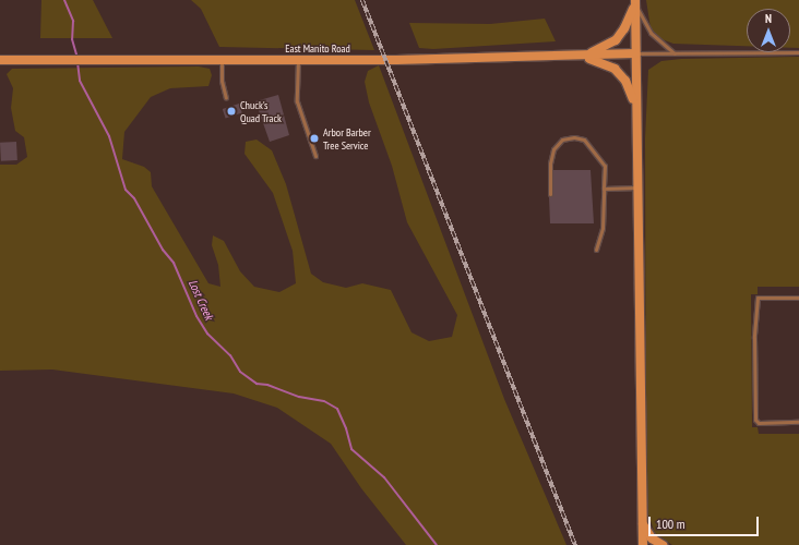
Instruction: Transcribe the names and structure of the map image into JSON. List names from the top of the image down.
{
  "streets": {
    "main road": ["East Manito Road"]
  },
  "water": ["Lost Creek"],
  "places": ["Chuck's Quad Track", "Arbor Barber Tree Service"],
  "scale_bar": "100 m",
  "north": "top"
}
